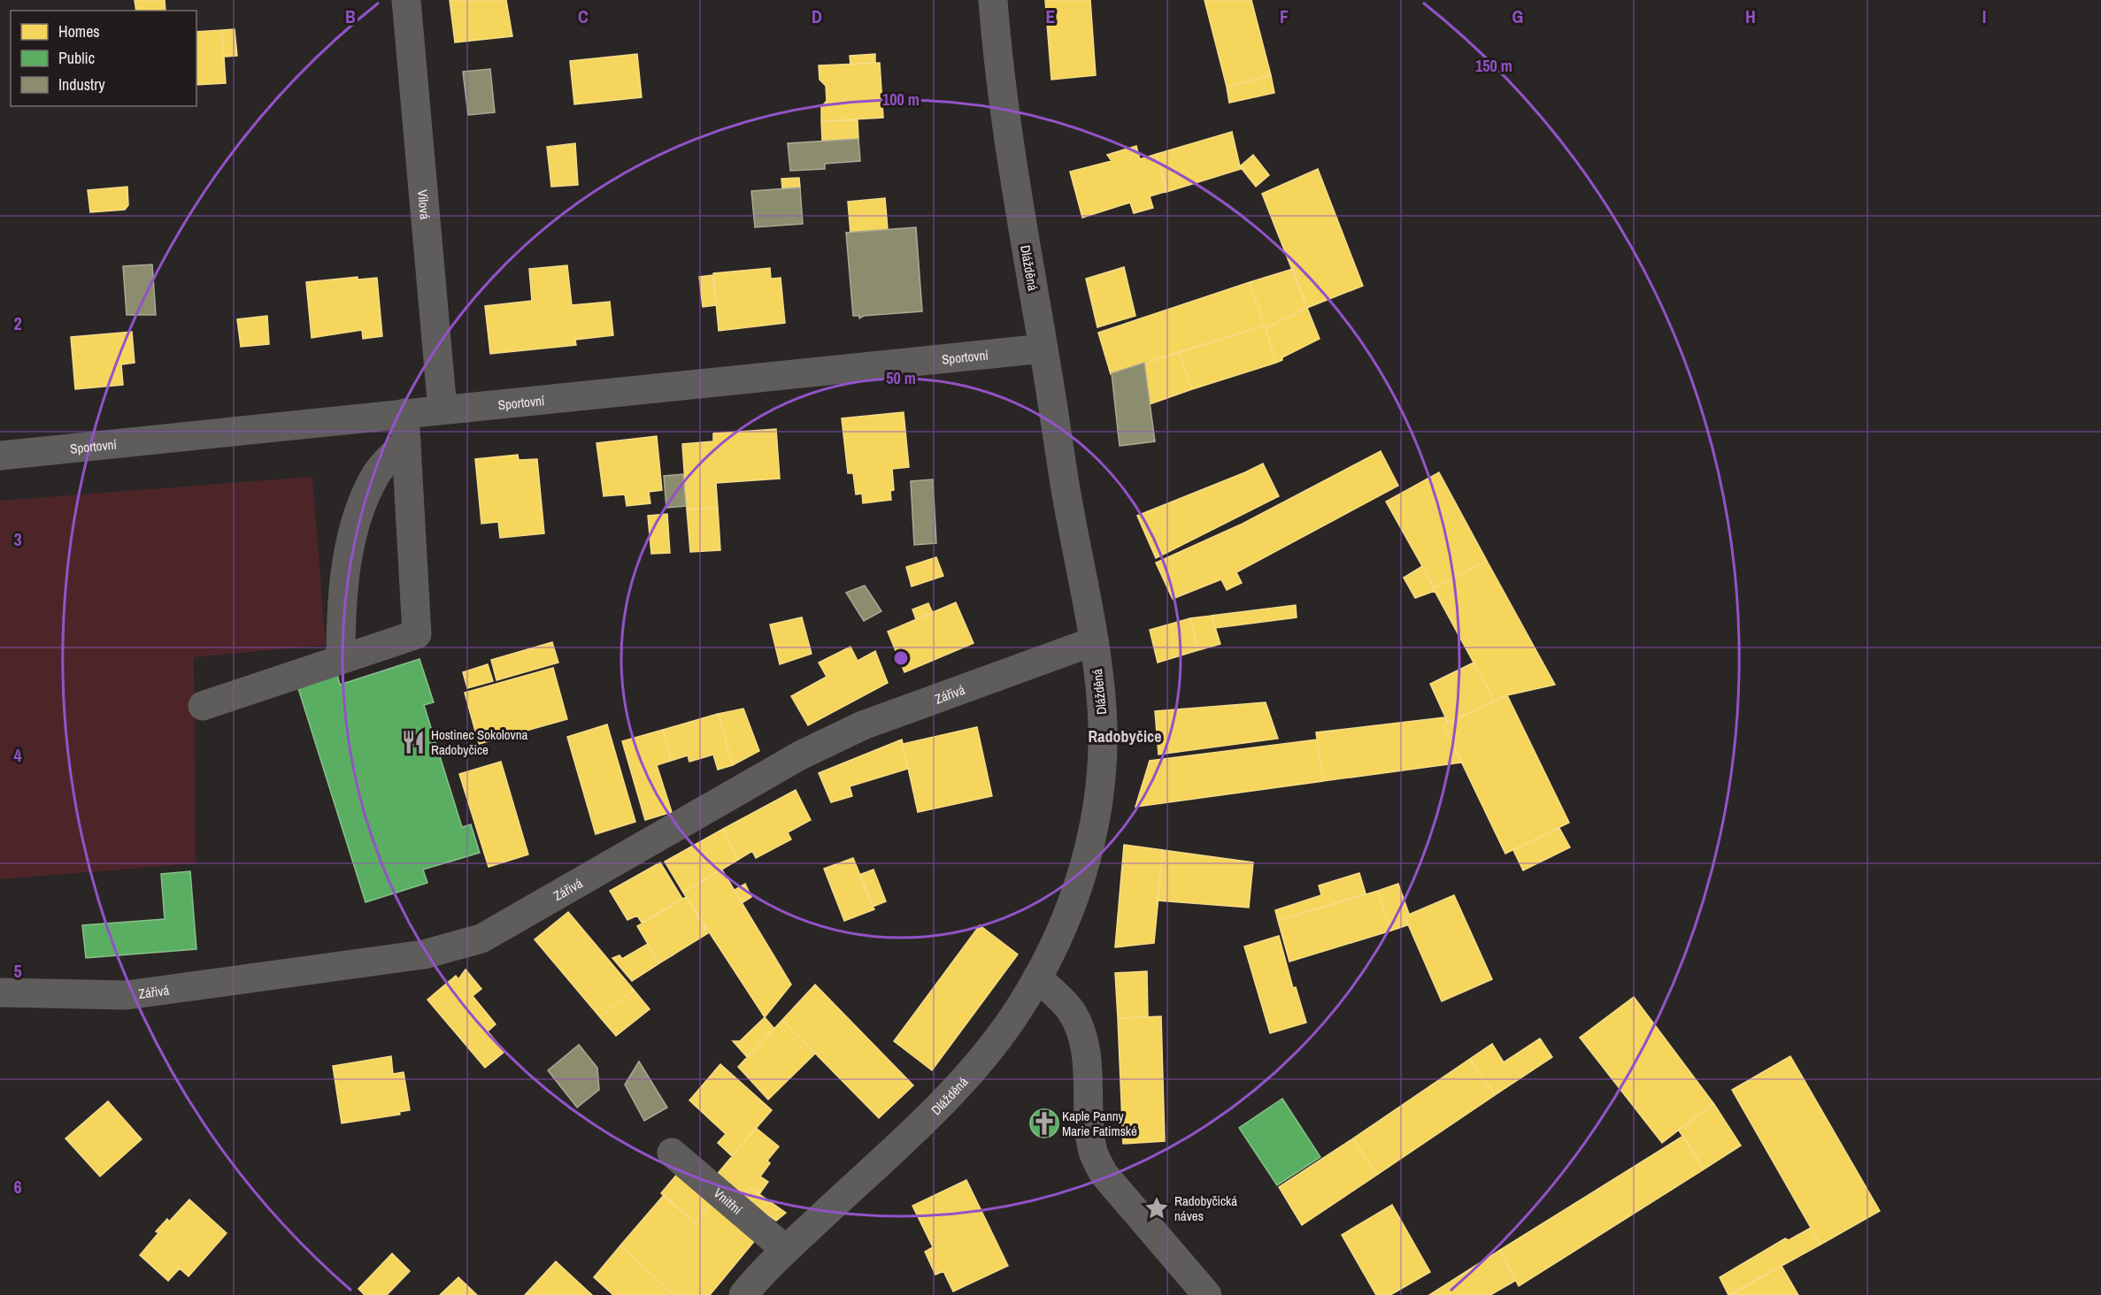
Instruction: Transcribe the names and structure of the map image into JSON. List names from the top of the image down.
{
  "streets": {
    "street": [
      "Vilová",
      "Dlážděná",
      "Sportovní",
      "Zářivá",
      "Vnitřní"
    ]
  },
  "crossings": [
    ["Vilová", "Sportovní"],
    ["Dlážděná", "Sportovní"],
    ["Dlážděná", "Zářivá"],
    ["Dlážděná", "Vnitřní"]
  ],
  "districts": ["Radobyčice"],
  "places": {
    "restaurant": ["Hostinec Sokolovna Radobyčice"],
    "church": ["Kaple Panny Marie Fatimské"],
    "place": ["Radobyčická náves"]
  },
  "legend": ["Homes", "Public", "Industry"],
  "grid": {
    "columns": [
      "B",
      "C",
      "D",
      "E",
      "F",
      "G",
      "H",
      "I"
    ],
    "rows": [
      "2",
      "3",
      "4",
      "5",
      "6"
    ]
  },
  "rings": ["150 m", "100 m", "50 m"]
}
